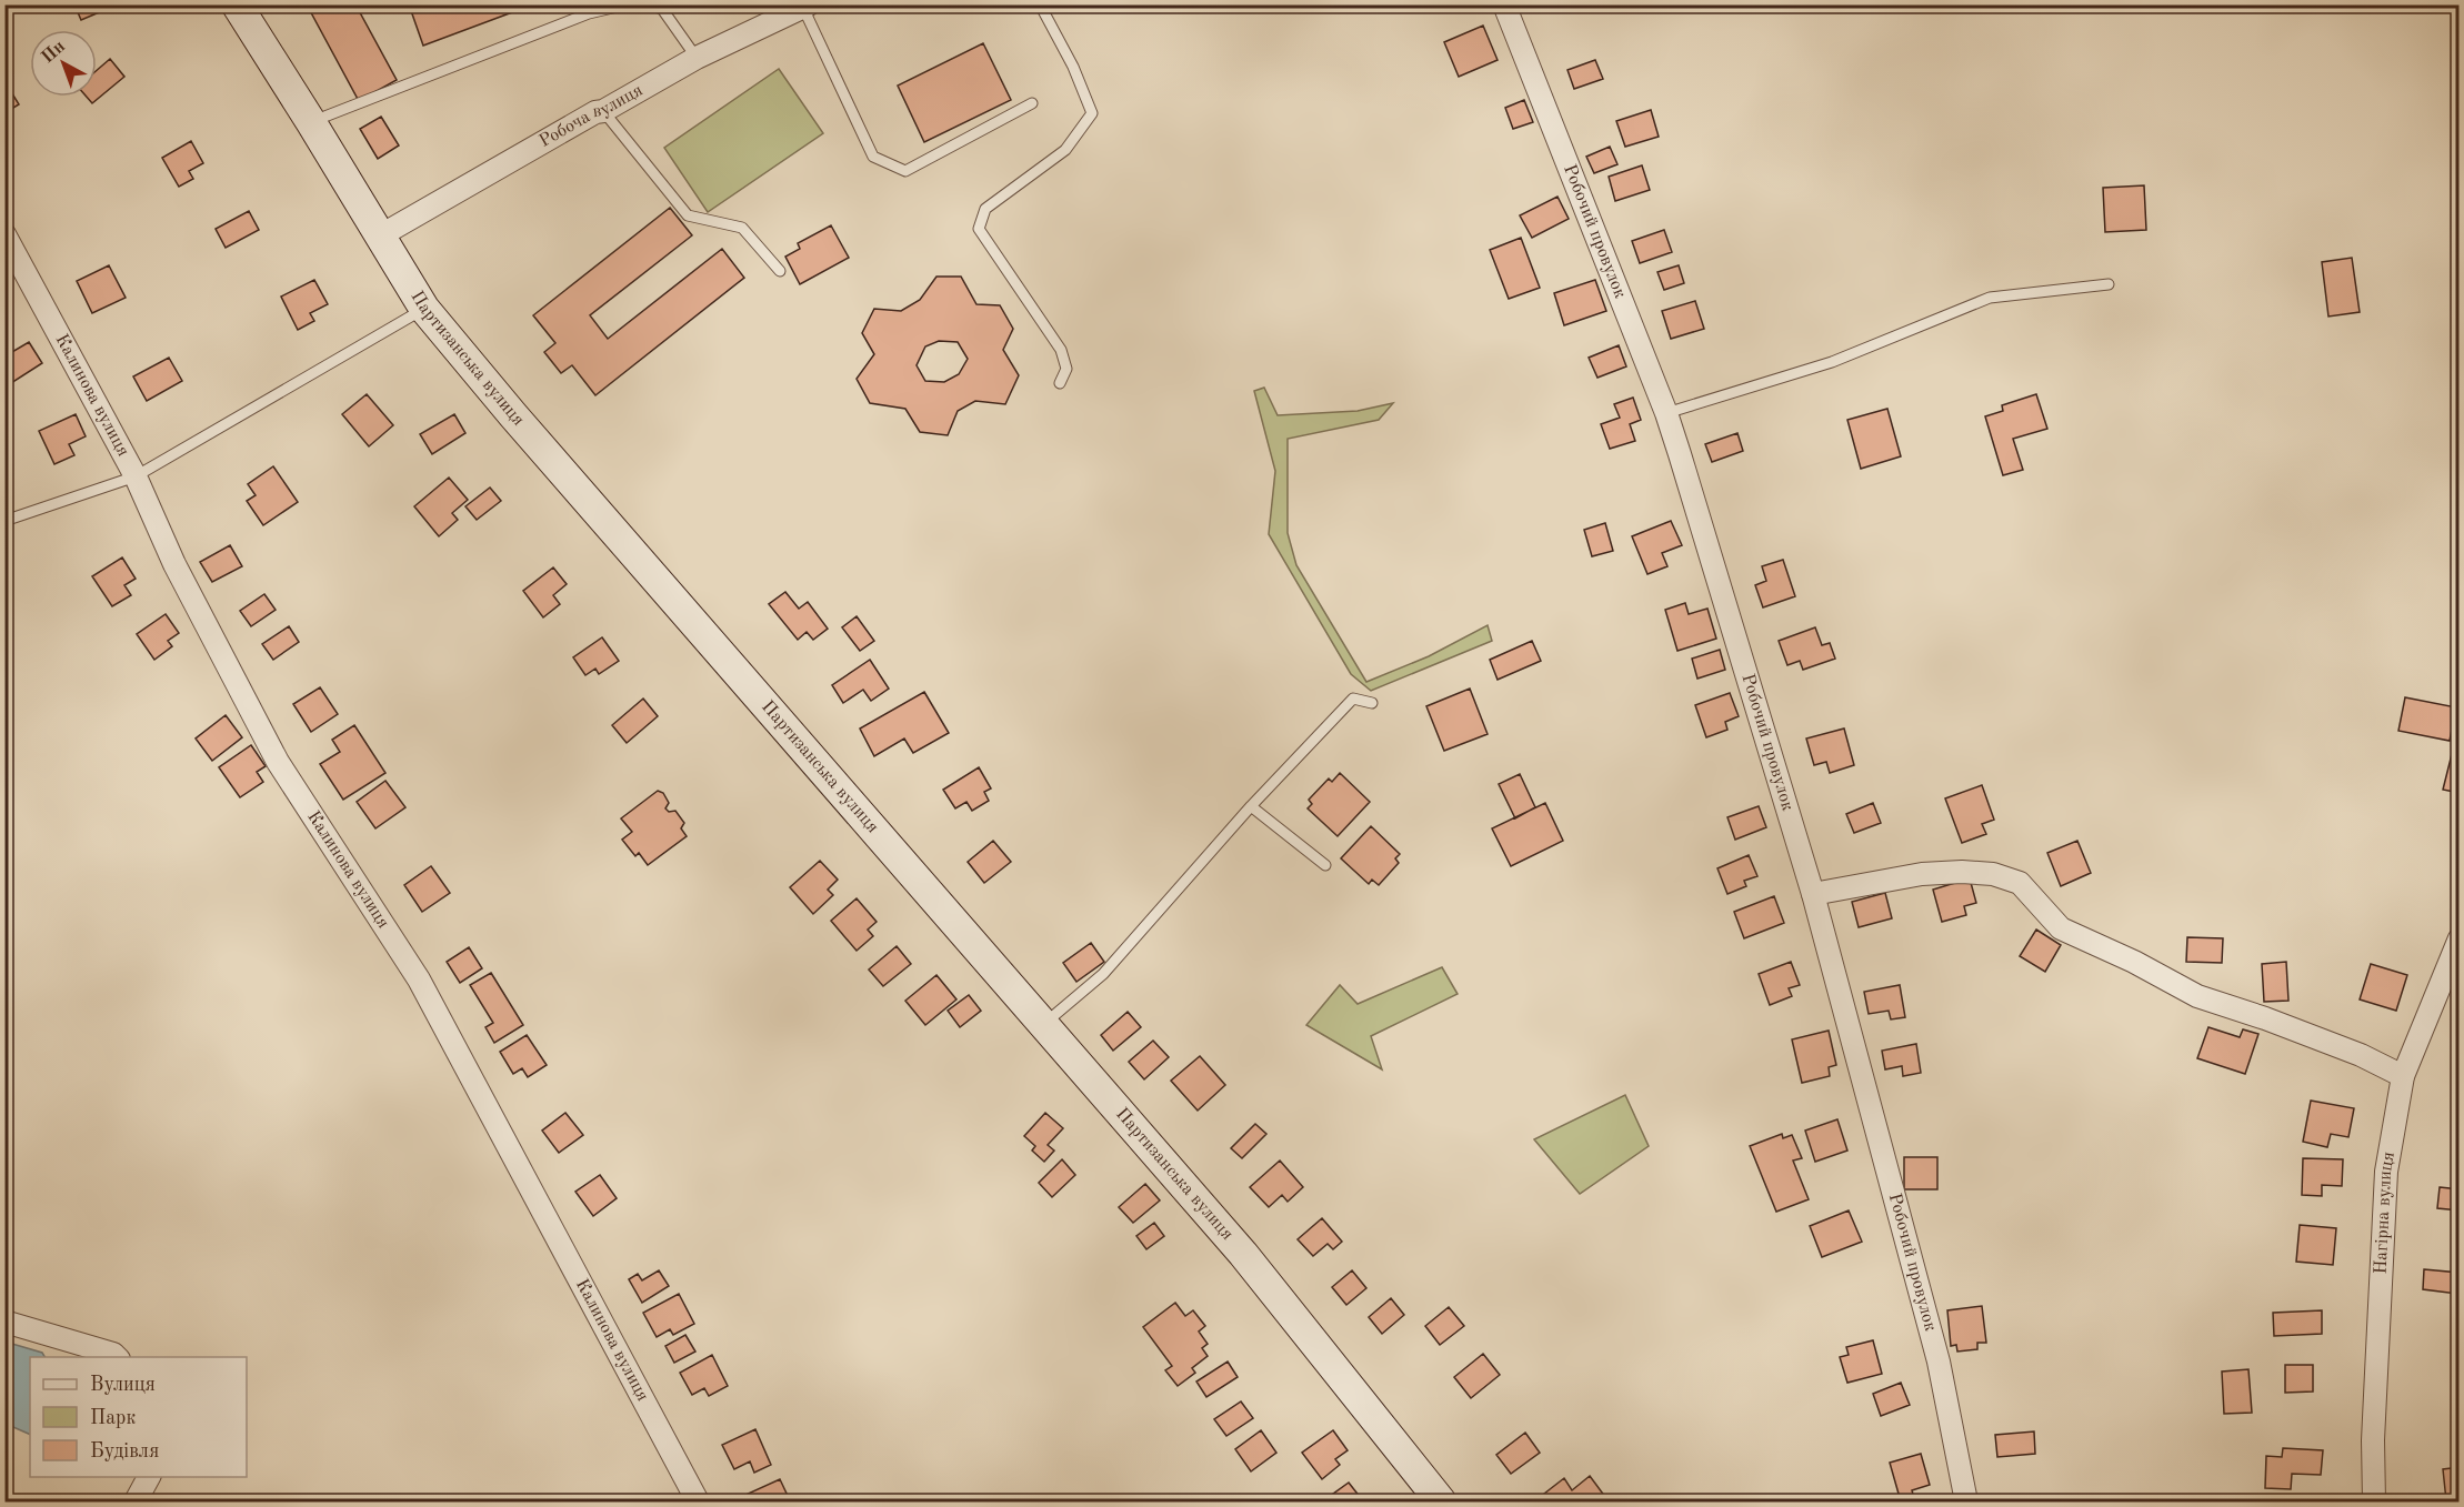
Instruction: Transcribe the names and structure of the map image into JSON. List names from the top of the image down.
{
  "streets": {
    "main road": ["Партизанська вулиця"],
    "street": [
      "Робоча вулиця",
      "Робочий провулок",
      "Калинова вулиця",
      "Нагірна вулиця"
    ]
  },
  "crossings": [
    ["Робоча вулиця", "Партизанська вулиця"]
  ],
  "legend": ["Вулиця", "Парк", "Будівля"],
  "north": "top left"
}
